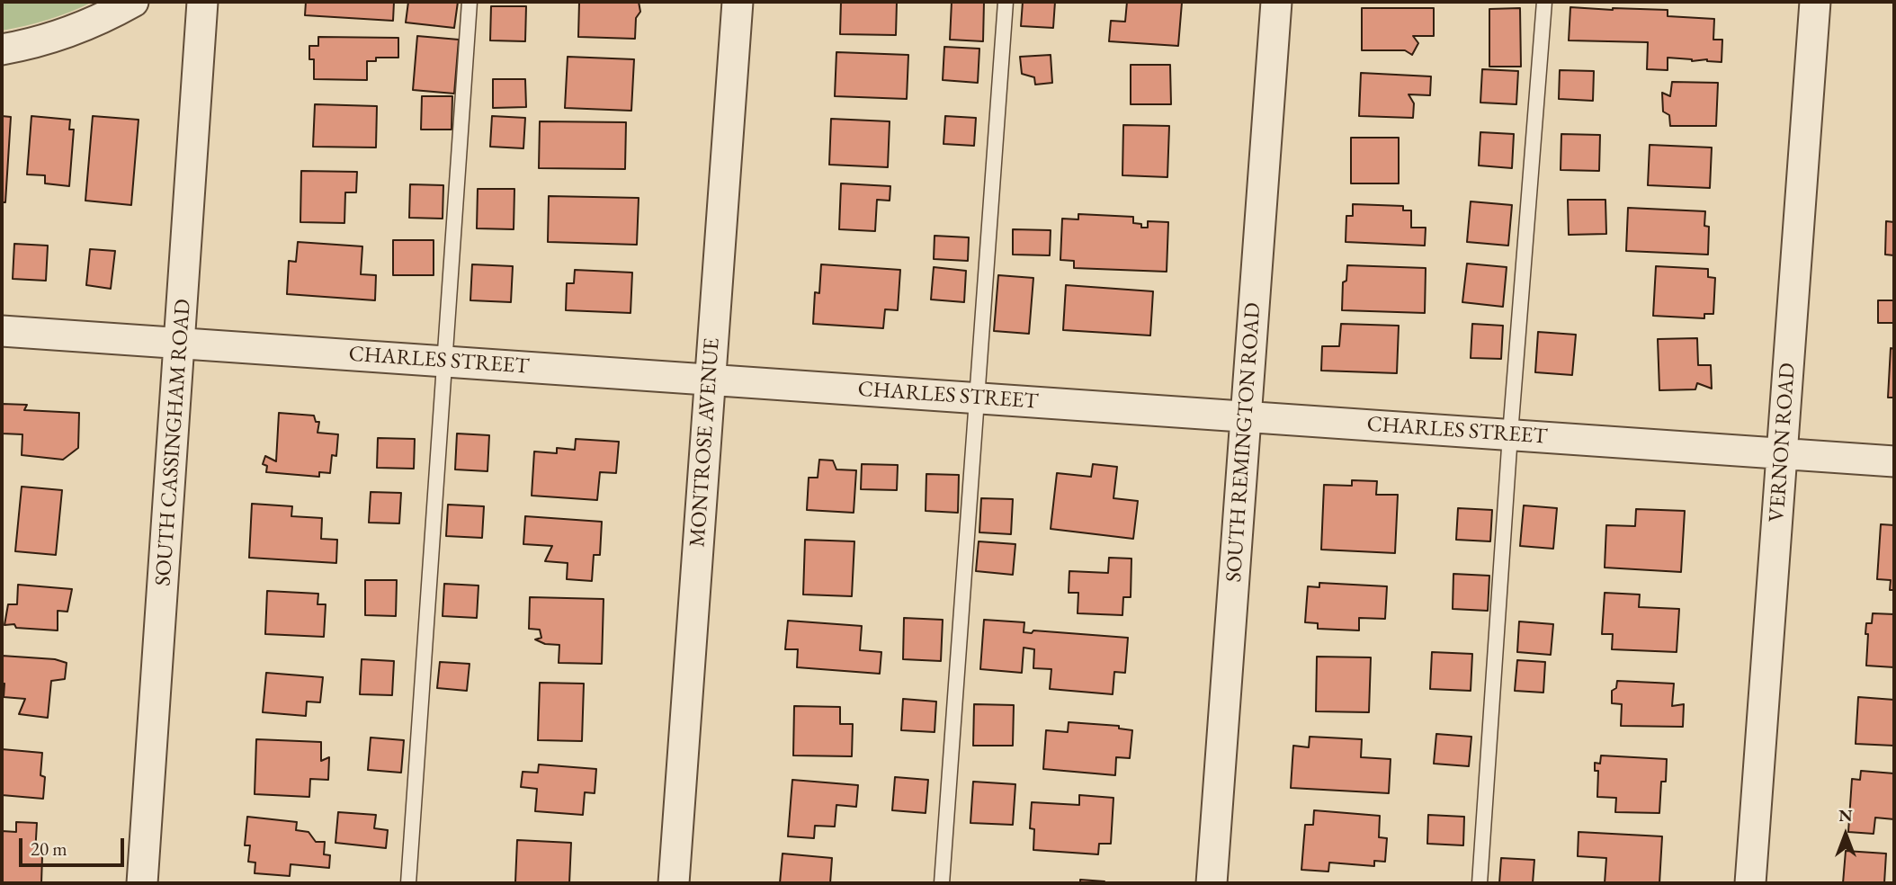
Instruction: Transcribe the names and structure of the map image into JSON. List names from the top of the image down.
{
  "streets": {
    "street": [
      "CHARLES STREET",
      "SOUTH CASSINGHAM ROAD",
      "MONTROSE AVENUE",
      "SOUTH REMINGTON ROAD",
      "VERNON ROAD"
    ]
  },
  "crossings": [
    ["CHARLES STREET", "SOUTH CASSINGHAM ROAD"],
    ["CHARLES STREET", "MONTROSE AVENUE"],
    ["CHARLES STREET", "SOUTH REMINGTON ROAD"],
    ["CHARLES STREET", "VERNON ROAD"]
  ],
  "scale_bar": "20 m",
  "north": "top"
}
